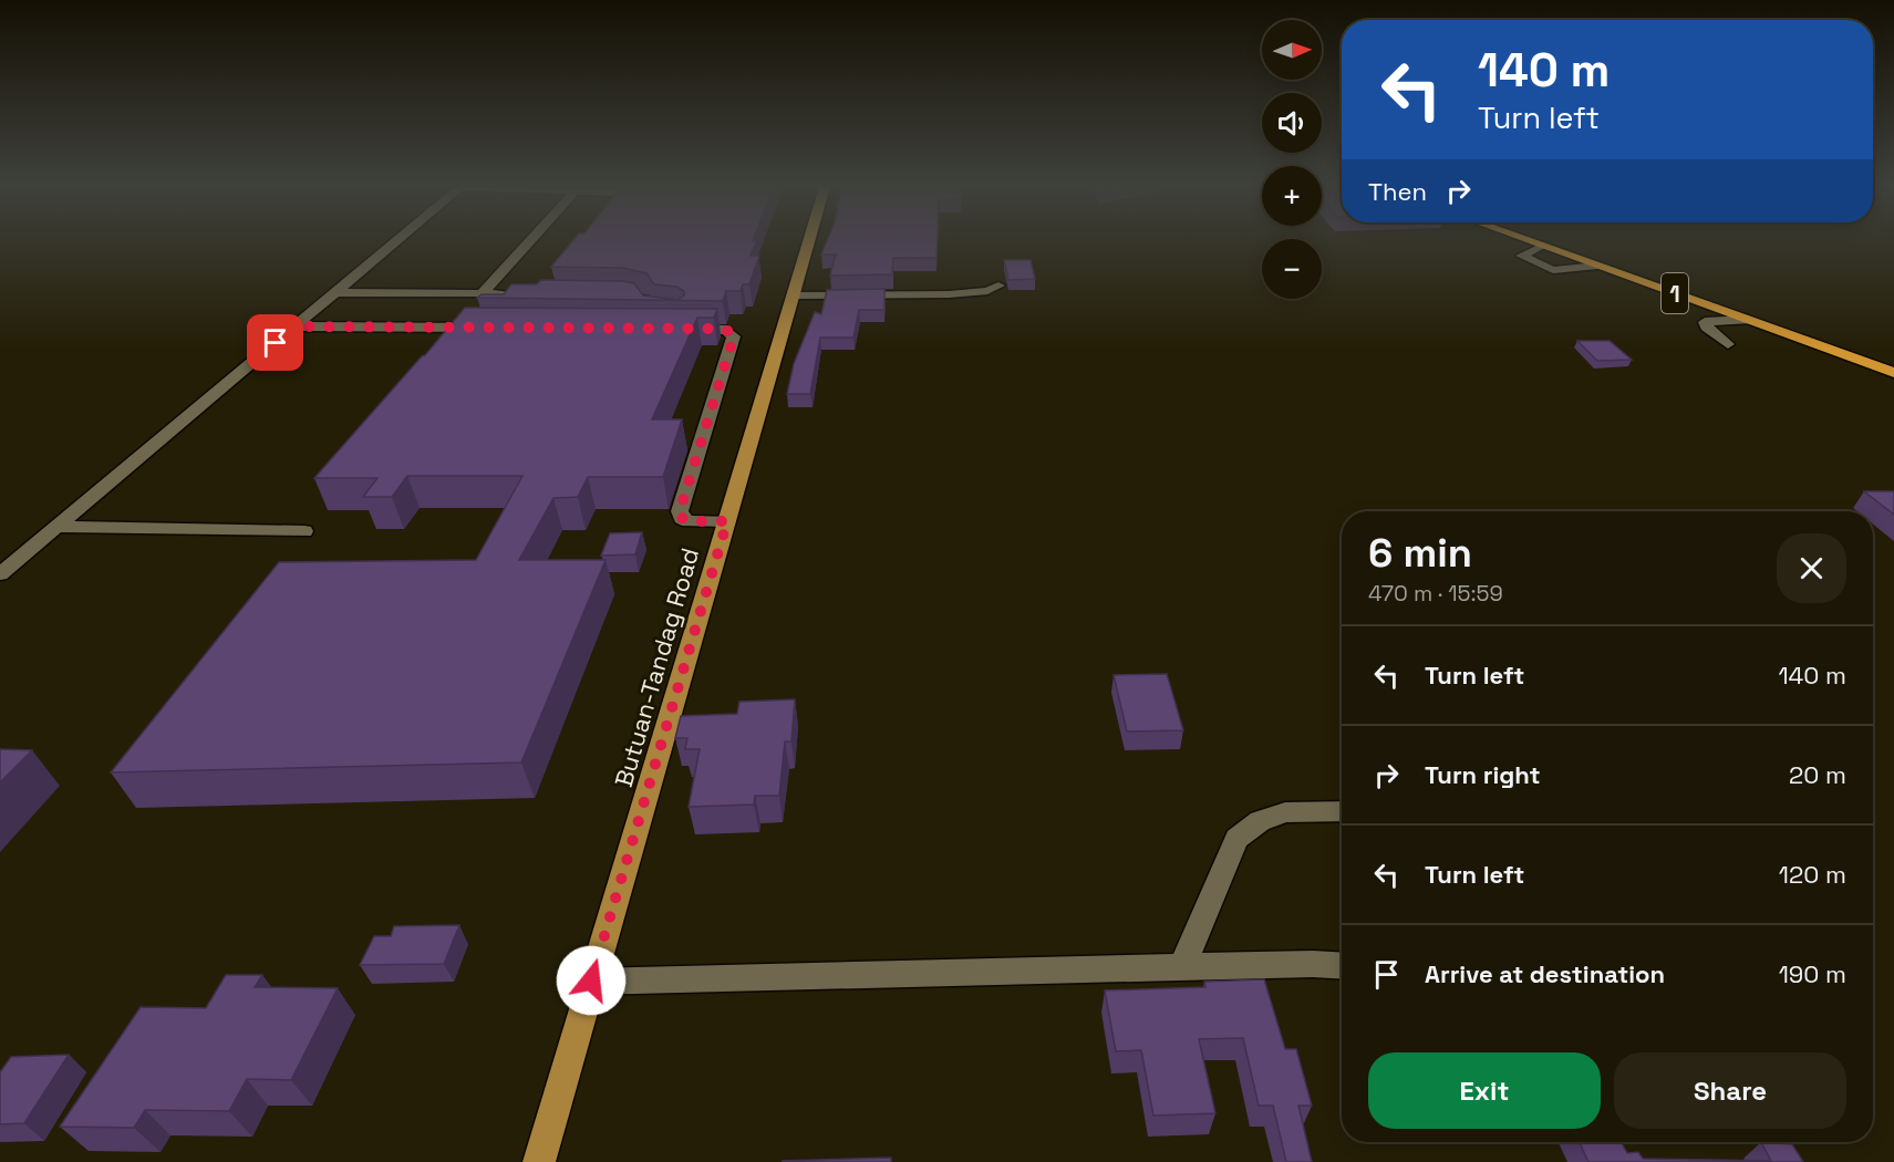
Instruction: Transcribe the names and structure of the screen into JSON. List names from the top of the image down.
{
  "streets": {
    "highway": ["1"],
    "main road": ["Butuan-Tandag Road"]
  },
  "north": "right",
  "page": {
    "map_buttons": ["+", "−"],
    "turn": ["140 m", "Turn left"],
    "then": "Then",
    "heading": ["6 min", "470 m · 15:59"],
    "list": [
      {
        "name": "Turn left",
        "value": "140 m"
      },
      {
        "name": "Turn right",
        "value": "20 m"
      },
      {
        "name": "Turn left",
        "value": "120 m"
      },
      {
        "name": "Arrive at destination",
        "value": "190 m"
      }
    ],
    "buttons": ["Exit", "Share"]
  }
}
